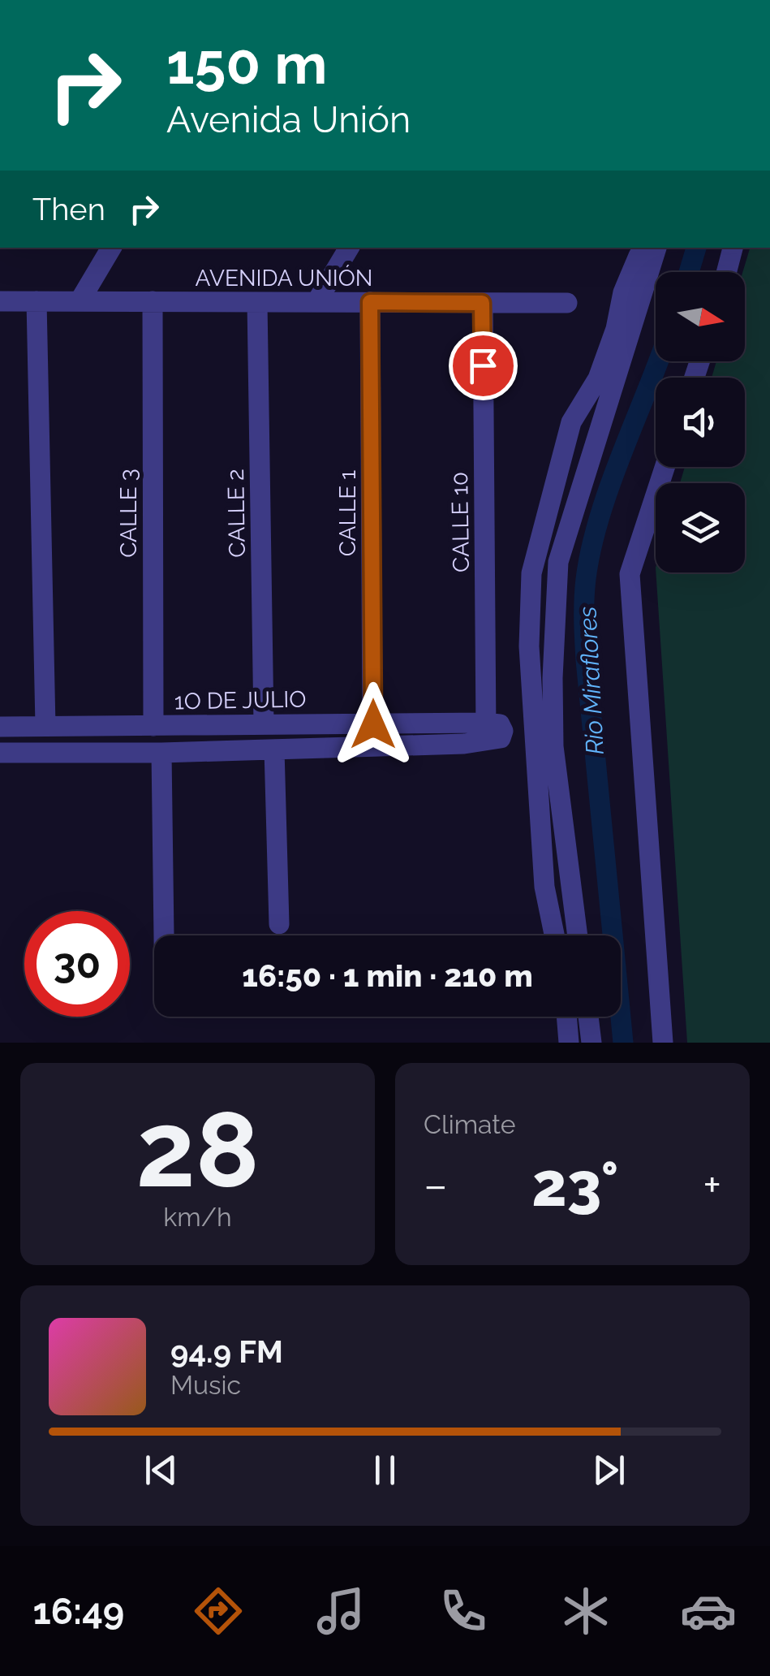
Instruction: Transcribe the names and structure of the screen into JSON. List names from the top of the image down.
{
  "streets": {
    "street": [
      "AVENIDA UNIÓN",
      "CALLE 3",
      "CALLE 2",
      "CALLE 1",
      "CALLE 10",
      "1O DE JULIO"
    ]
  },
  "crossings": [
    ["AVENIDA UNIÓN", "CALLE 3"],
    ["AVENIDA UNIÓN", "CALLE 2"],
    ["AVENIDA UNIÓN", "CALLE 1"],
    ["AVENIDA UNIÓN", "CALLE 10"],
    ["CALLE 3", "1O DE JULIO"],
    ["CALLE 2", "1O DE JULIO"],
    ["CALLE 1", "1O DE JULIO"],
    ["CALLE 10", "1O DE JULIO"]
  ],
  "water": ["Rio Miraflores"],
  "north": "right",
  "page": {
    "turn": ["150 m", "Avenida Unión"],
    "then": "Then",
    "limit": "30",
    "trip": "16:50 · 1 min · 210 m",
    "tile": [
      ["28", "km/h"],
      "Climate"
    ],
    "heat": ["−", "23°", "+"],
    "song": ["94.9 FM", "Music"],
    "tabs": "16:49"
  }
}
